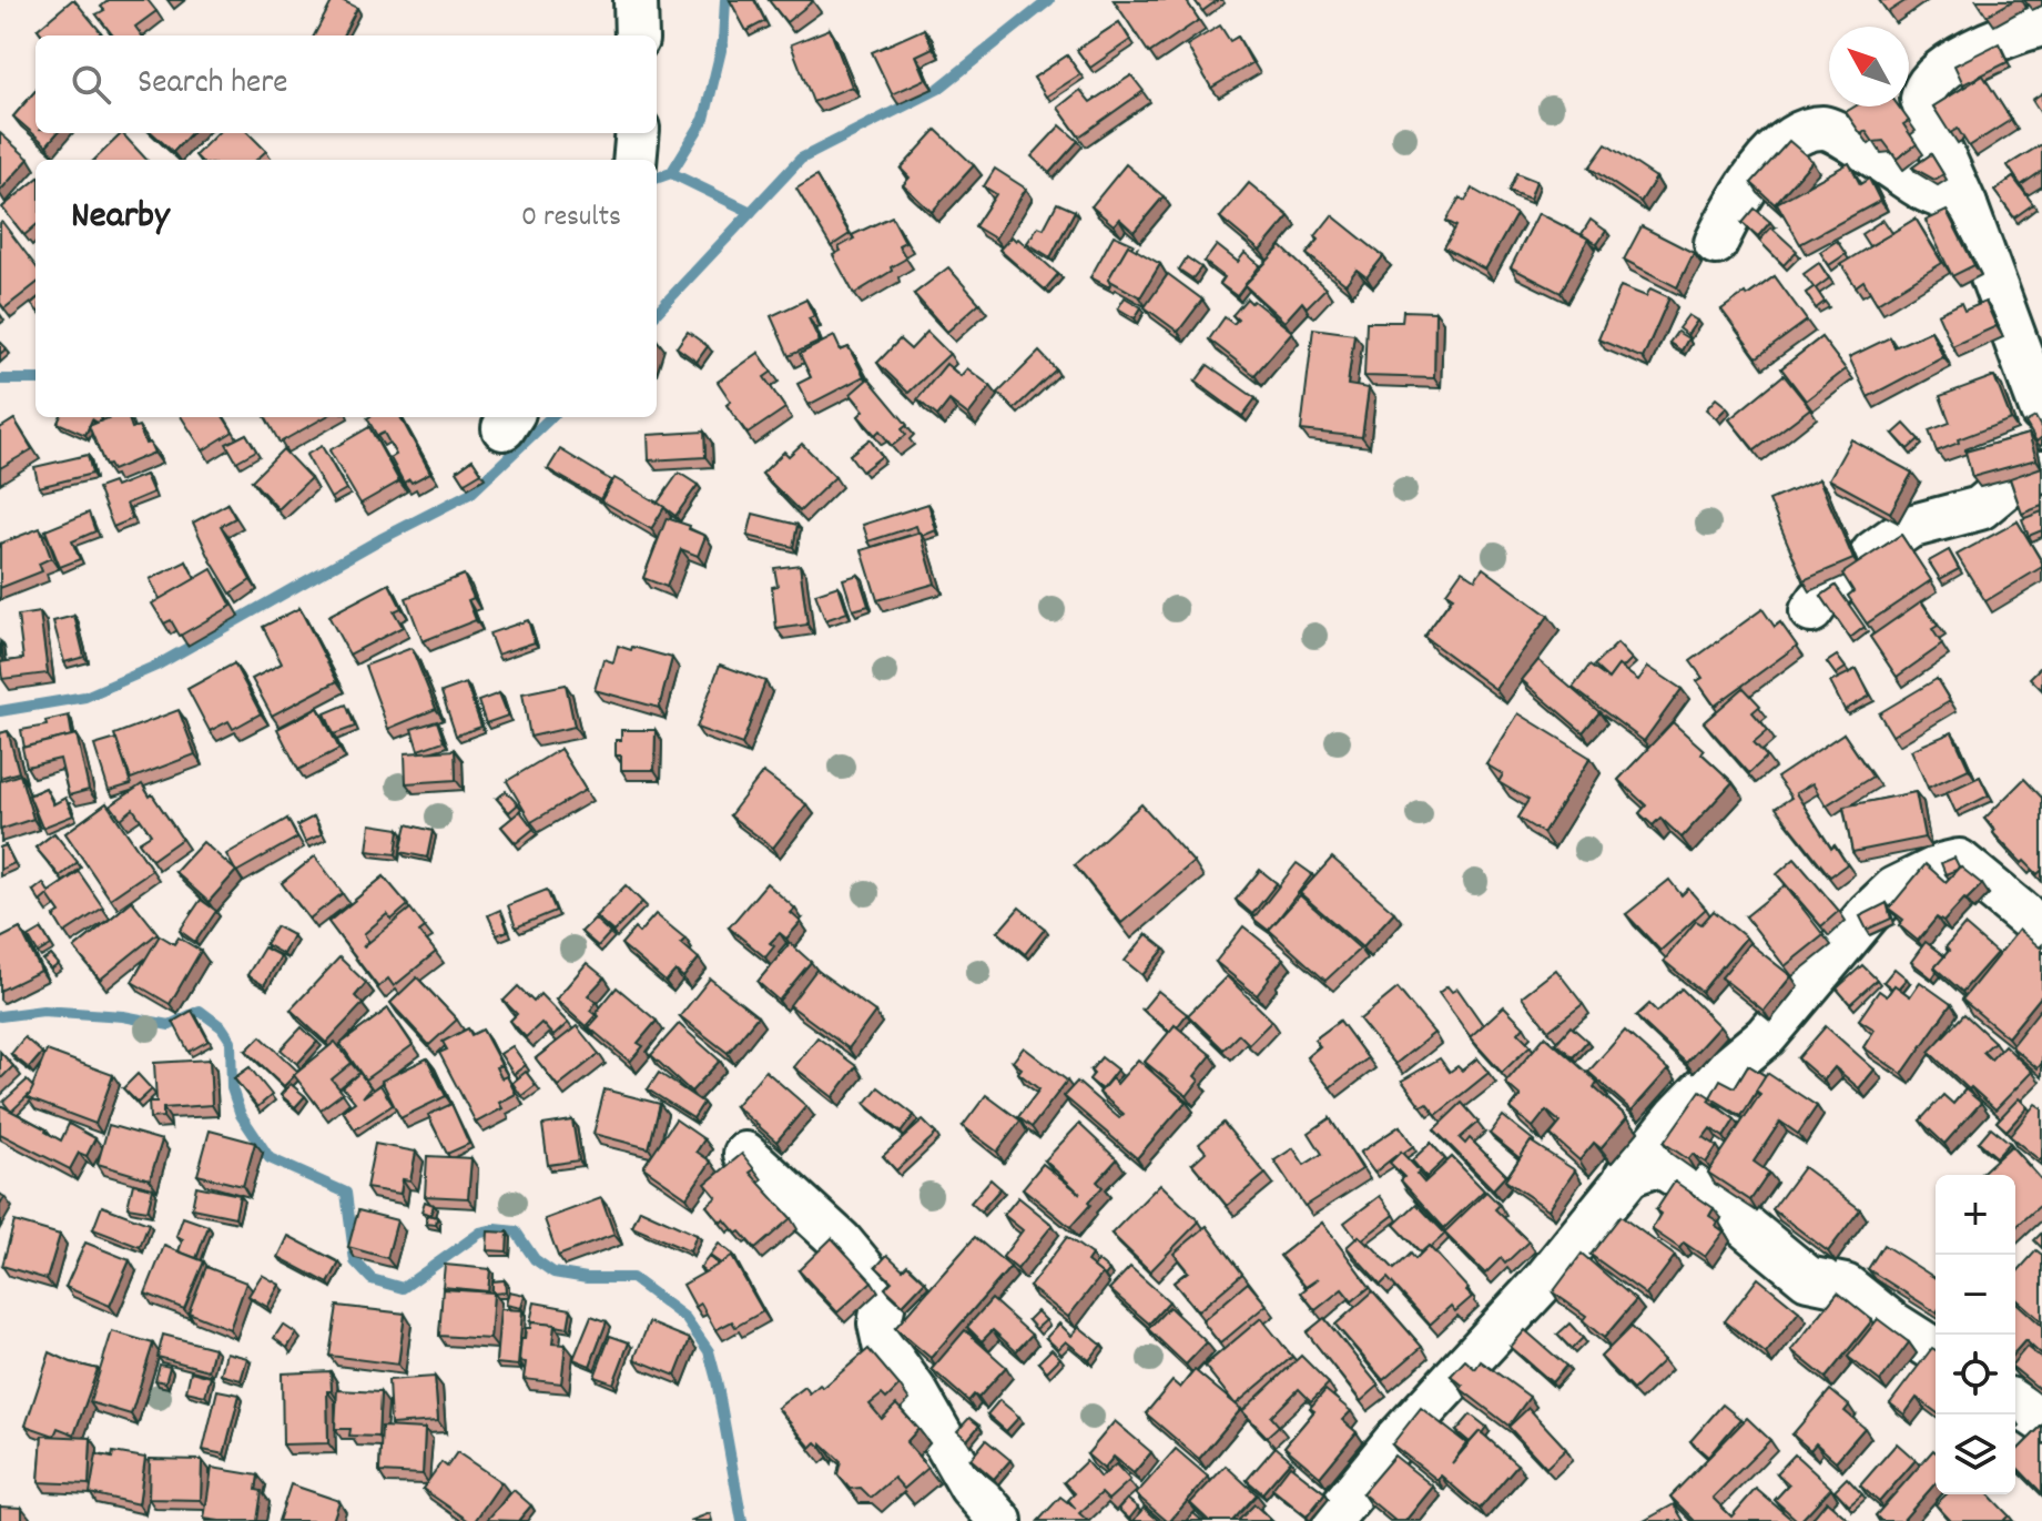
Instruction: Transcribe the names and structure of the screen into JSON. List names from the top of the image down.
{
  "north": "top left",
  "page": {
    "search": "Search here",
    "heading": ["Nearby", "0 results"],
    "map_buttons": ["+", "−"]
  }
}
